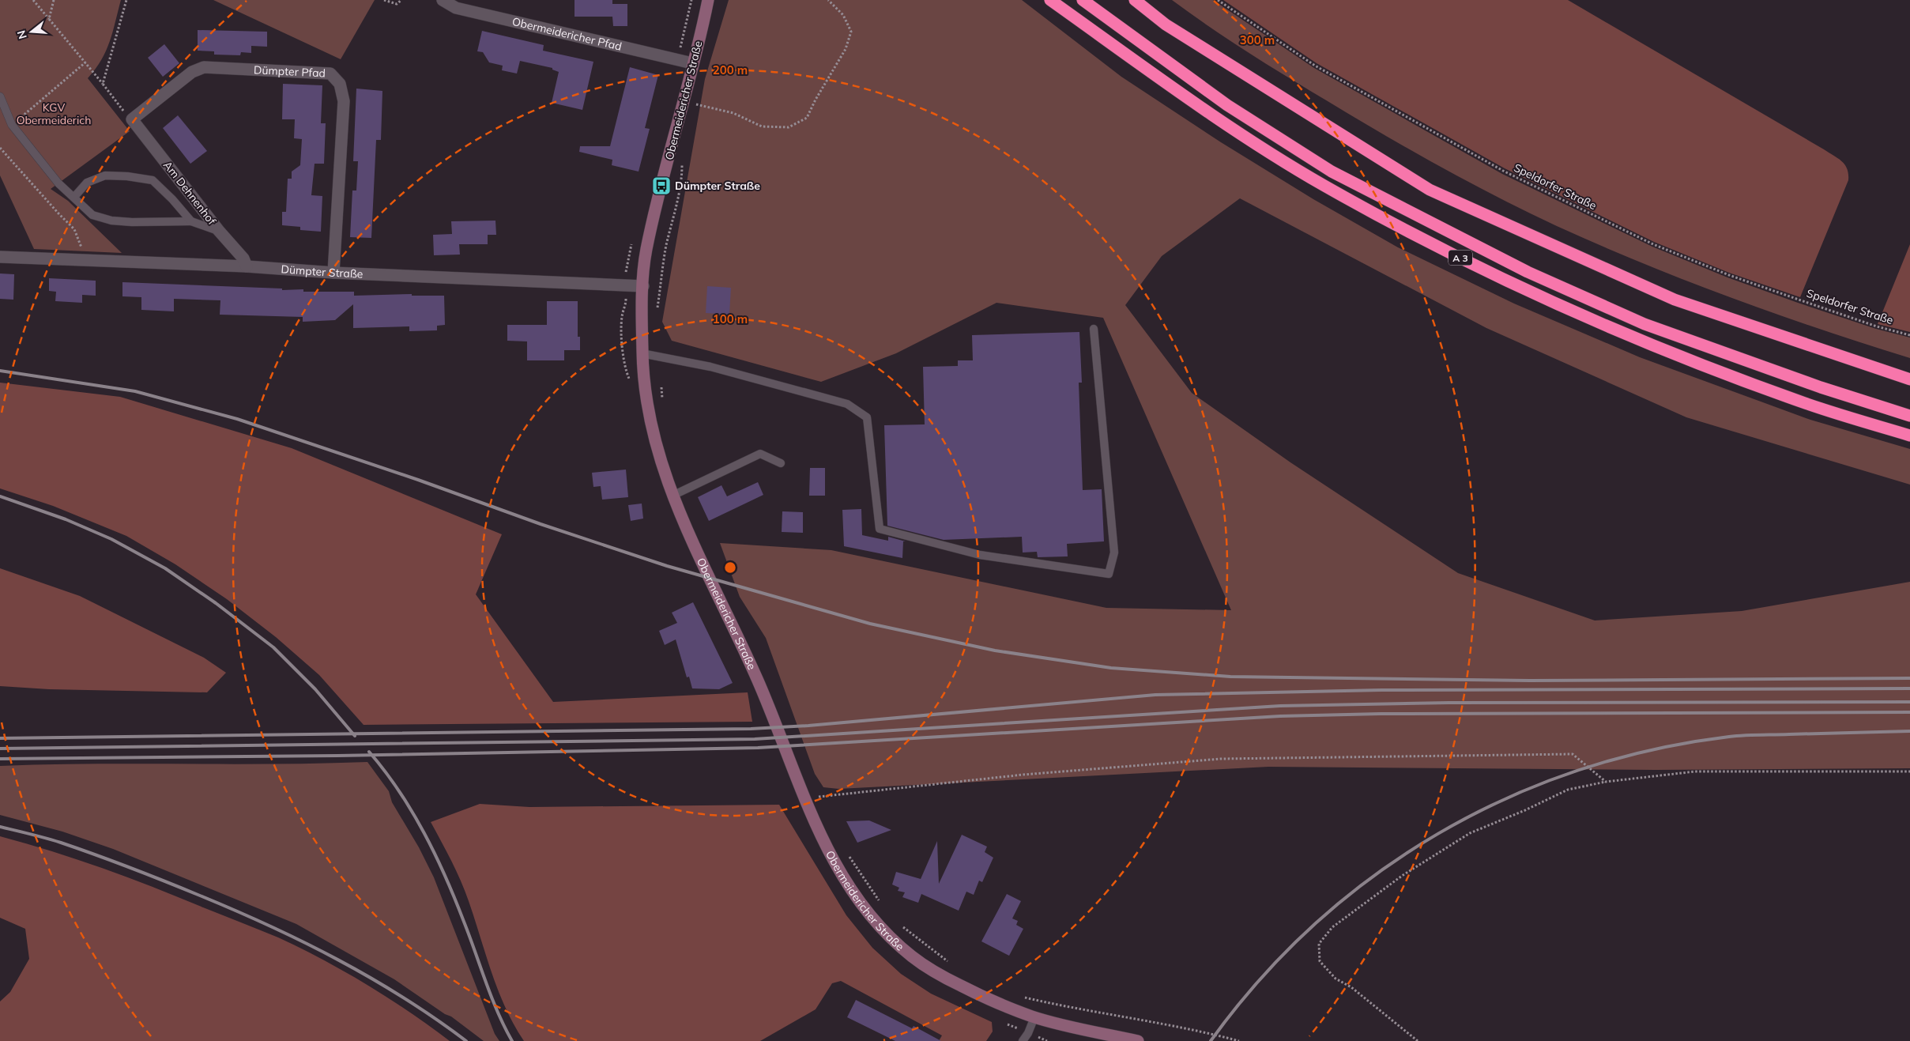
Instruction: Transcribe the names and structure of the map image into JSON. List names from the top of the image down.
{
  "streets": {
    "highway": ["A 3"],
    "main road": ["Obermeidericher Straße"],
    "street": [
      "Obermeidericher Pfad",
      "Dümpter Pfad",
      "Am Dehnenhof",
      "Dümpter Straße"
    ],
    "path": ["Speldorfer Straße"]
  },
  "crossings": [
    ["Obermeidericher Pfad", "Obermeidericher Straße"],
    ["Dümpter Pfad", "Am Dehnenhof"],
    ["Dümpter Pfad", "Dümpter Straße"],
    ["Obermeidericher Straße", "Dümpter Straße"],
    ["Am Dehnenhof", "Dümpter Straße"]
  ],
  "parks": ["KGV Obermeiderich"],
  "places": {
    "bus stop": ["Dümpter Straße"]
  },
  "north": "left",
  "rings": ["300 m", "200 m", "100 m"]
}
